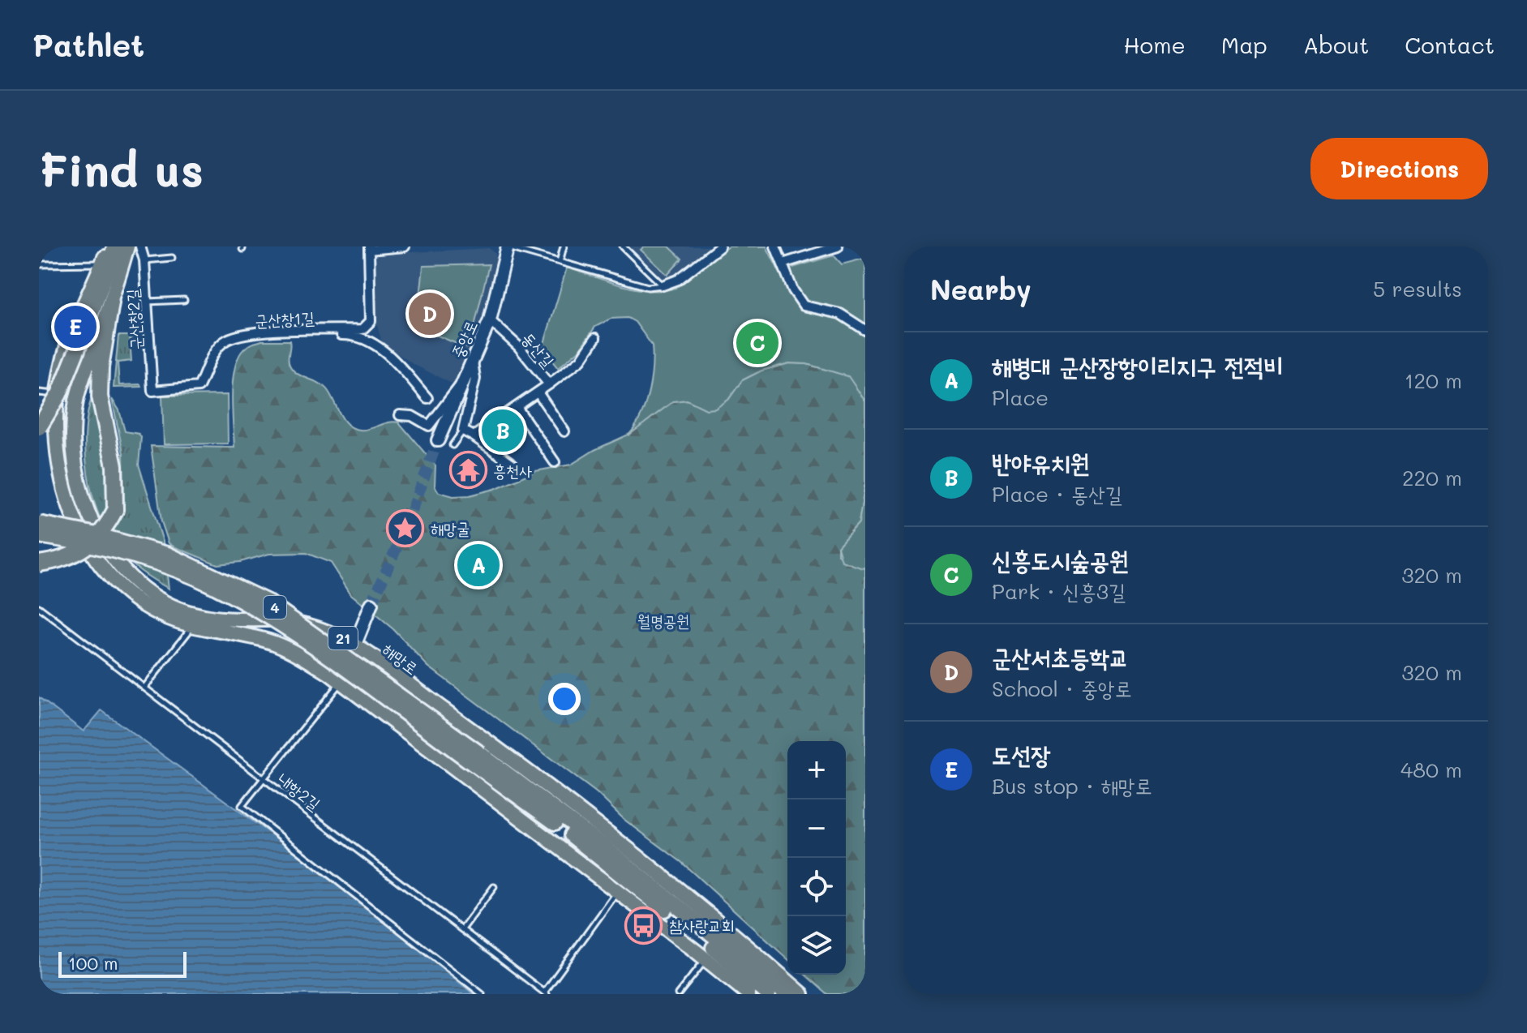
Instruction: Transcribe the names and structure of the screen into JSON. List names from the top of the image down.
{
  "streets": {
    "highway": ["4"],
    "main road": ["21", "해망로"],
    "street": [
      "군산창1길",
      "군산창2길",
      "중앙로",
      "동산길"
    ],
    "lane": ["내항2길"]
  },
  "crossings": [
    ["군산창1길", "군산창2길"],
    ["중앙로", "동산길"]
  ],
  "parks": ["월명공원"],
  "places": {
    "temple": ["흥천사"],
    "place": ["해망굴"],
    "bus stop": ["참사랑교회"]
  },
  "scale_bar": "100 m",
  "page": {
    "header": "Pathlet",
    "nav": [
      "Home",
      "Map",
      "About",
      "Contact"
    ],
    "buttons": "Directions",
    "title": "Find us",
    "heading": ["Nearby", "5 results"],
    "pins": [
      "D",
      "E",
      "C",
      "B",
      "A"
    ],
    "list": [
      {
        "mark": "A",
        "name": "해병대 군산장항이리지구 전적비",
        "note": "Place",
        "value": "120 m"
      },
      {
        "mark": "B",
        "name": "반야유치원",
        "note": "Place · 동산길",
        "value": "220 m"
      },
      {
        "mark": "C",
        "name": "신흥도시숲공원",
        "note": "Park · 신흥3길",
        "value": "320 m"
      },
      {
        "mark": "D",
        "name": "군산서초등학교",
        "note": "School · 중앙로",
        "value": "320 m"
      },
      {
        "mark": "E",
        "name": "도선장",
        "note": "Bus stop · 해망로",
        "value": "480 m"
      }
    ],
    "map_buttons": ["+", "−"],
    "scale": "100 m"
  }
}
